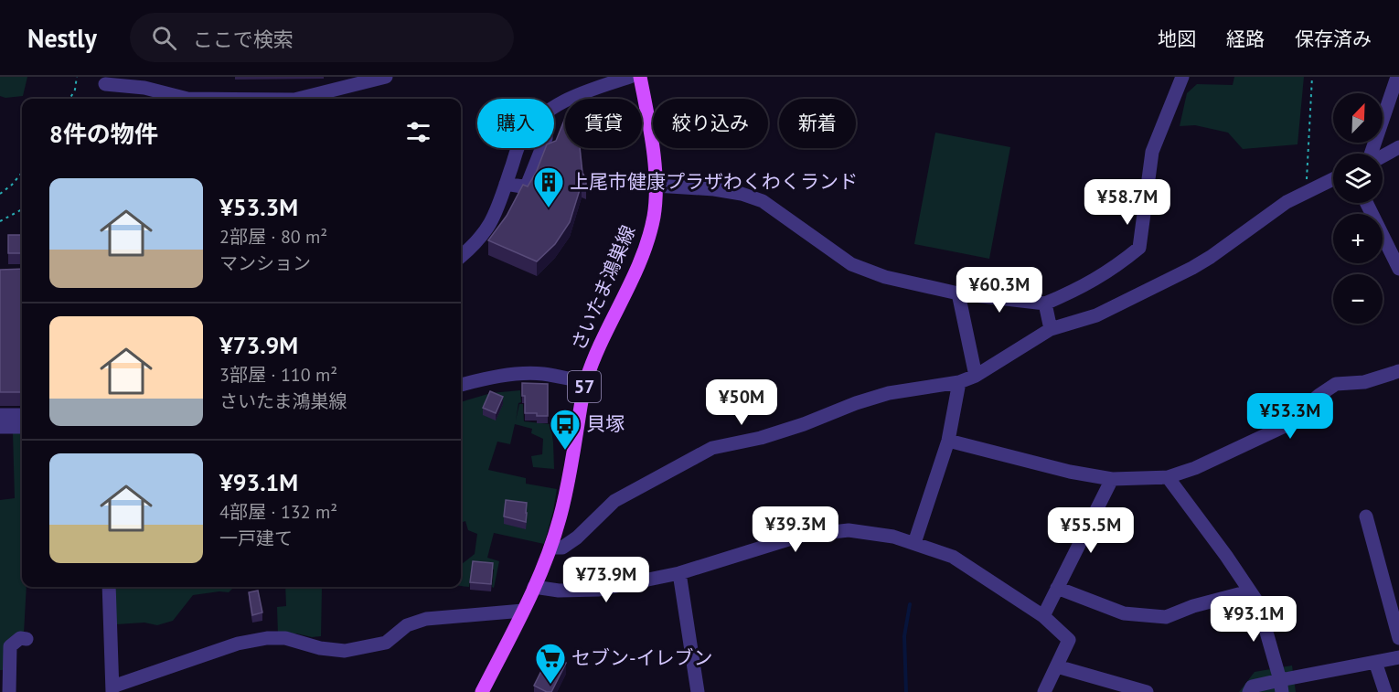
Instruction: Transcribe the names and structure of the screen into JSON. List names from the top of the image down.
{
  "streets": {
    "main road": ["さいたま鴻巣線", "57"]
  },
  "places": {
    "building": ["上尾市健康プラザわくわくランド"],
    "bus stop": ["貝塚"],
    "supermarket": ["セブン-イレブン"]
  },
  "north": "top right",
  "page": {
    "header": "Nestly",
    "search": "ここで検索",
    "nav": ["地図", "経路", "保存済み"],
    "map_buttons": ["+", "−"],
    "chip": [
      "購入",
      "賃貸",
      "絞り込み",
      "新着"
    ],
    "heading": "8件の物件",
    "list": [
      {
        "name": "¥53.3M",
        "note": "2部屋 · 80 m² · マンション"
      },
      {
        "name": "¥73.9M",
        "note": "3部屋 · 110 m² · さいたま鴻巣線"
      },
      {
        "name": "¥93.1M",
        "note": "4部屋 · 132 m² · 一戸建て"
      }
    ],
    "price": [
      "¥58.7M",
      "¥60.3M",
      "¥50M",
      "¥53.3M",
      "¥39.3M",
      "¥55.5M",
      "¥73.9M",
      "¥93.1M"
    ]
  }
}
